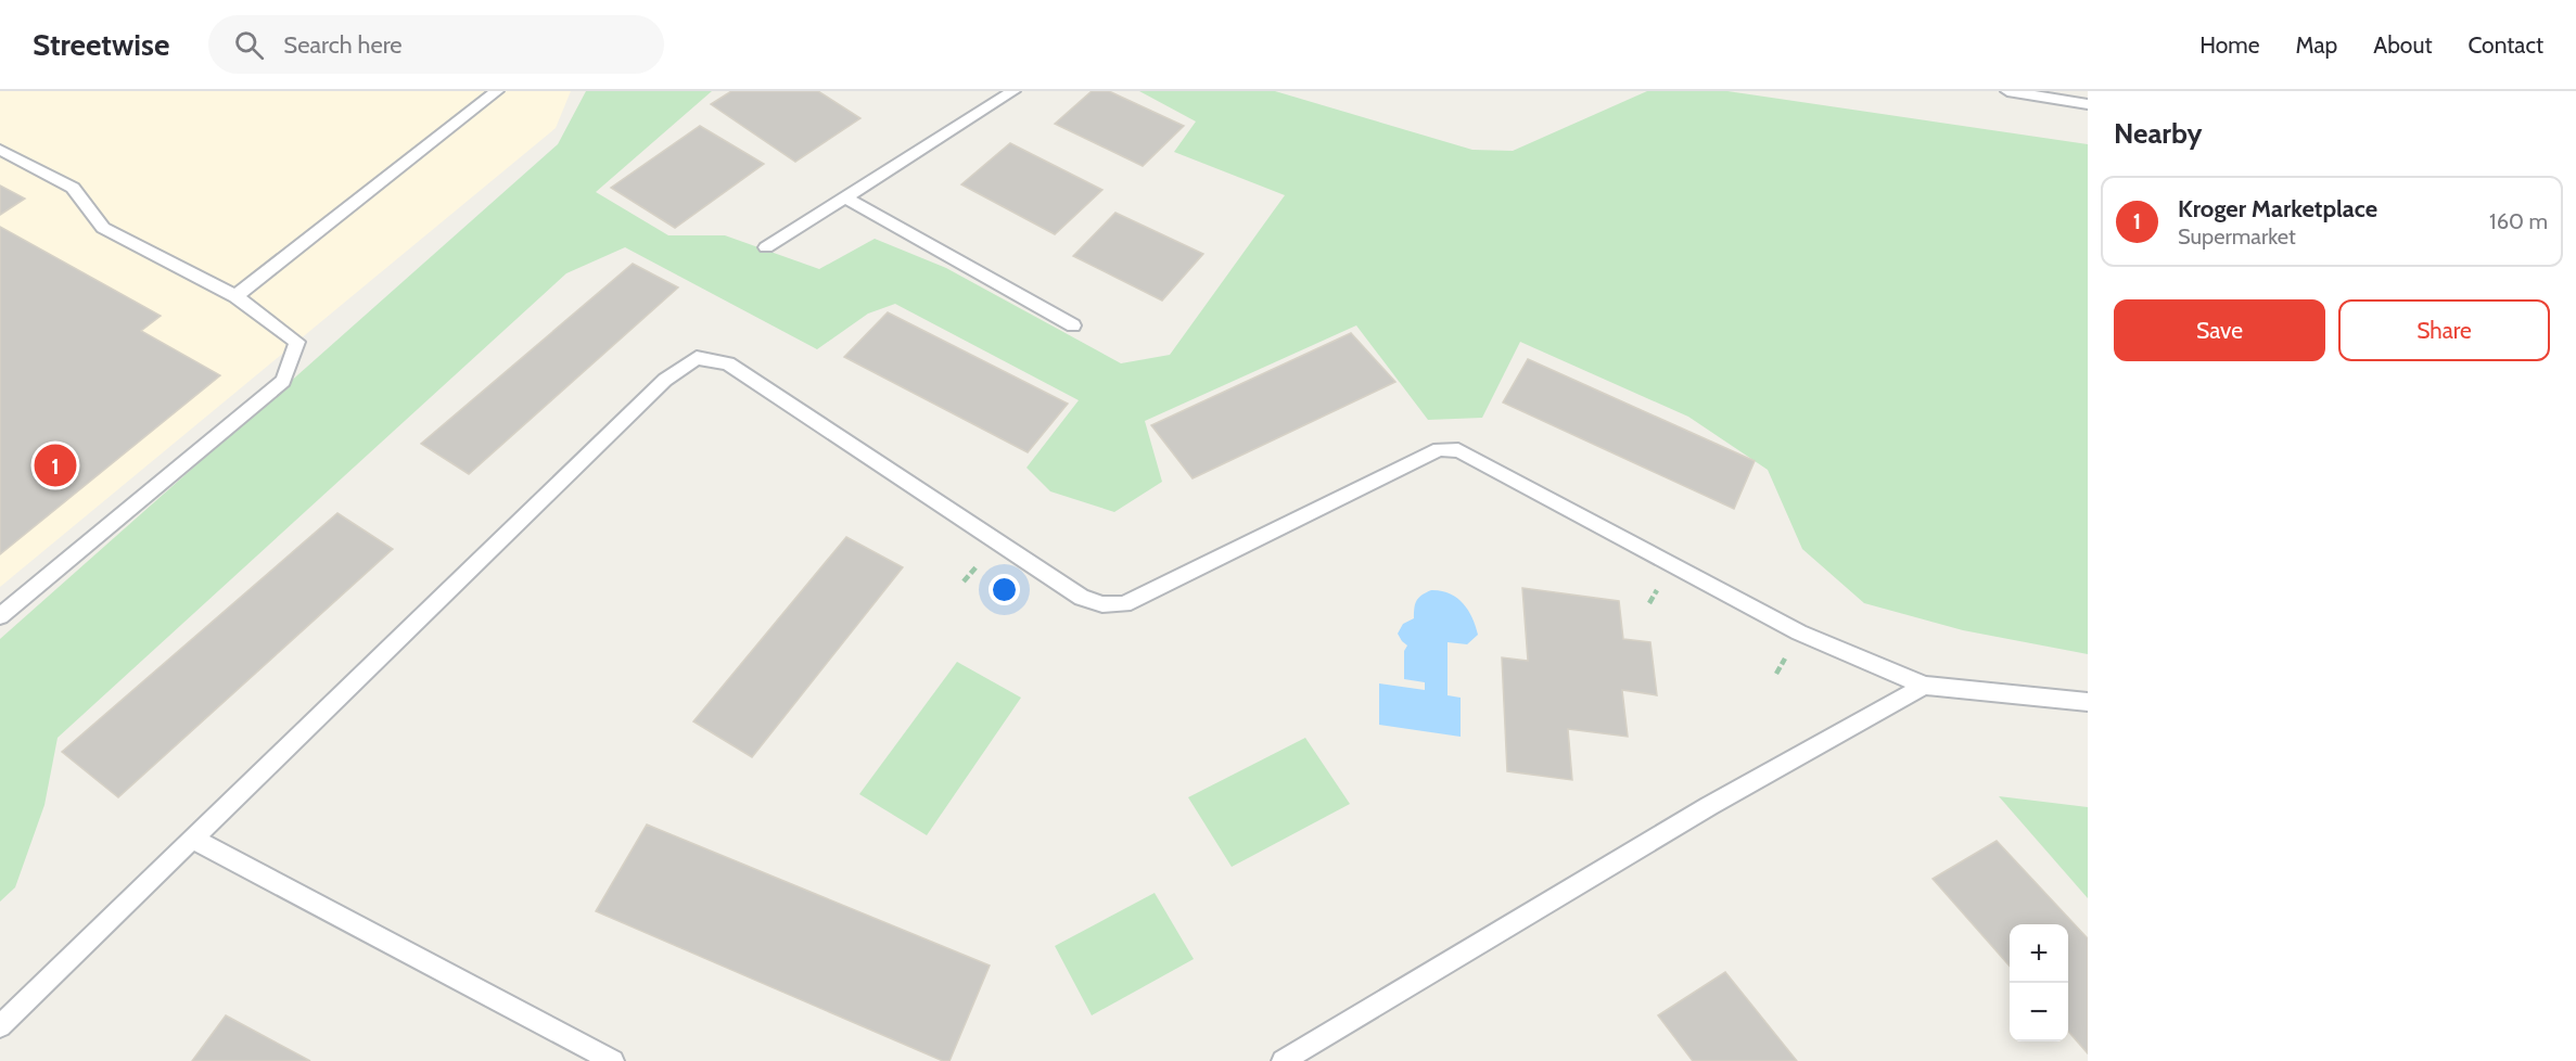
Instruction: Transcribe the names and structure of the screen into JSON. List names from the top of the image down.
{
  "page": {
    "header": "Streetwise",
    "search": "Search here",
    "nav": [
      "Home",
      "Map",
      "About",
      "Contact"
    ],
    "heading": "Nearby",
    "list": [
      {
        "mark": "1",
        "name": "Kroger Marketplace",
        "note": "Supermarket",
        "value": "160 m"
      }
    ],
    "buttons": ["Save", "Share"],
    "pins": "1",
    "map_buttons": ["+", "−"]
  }
}
